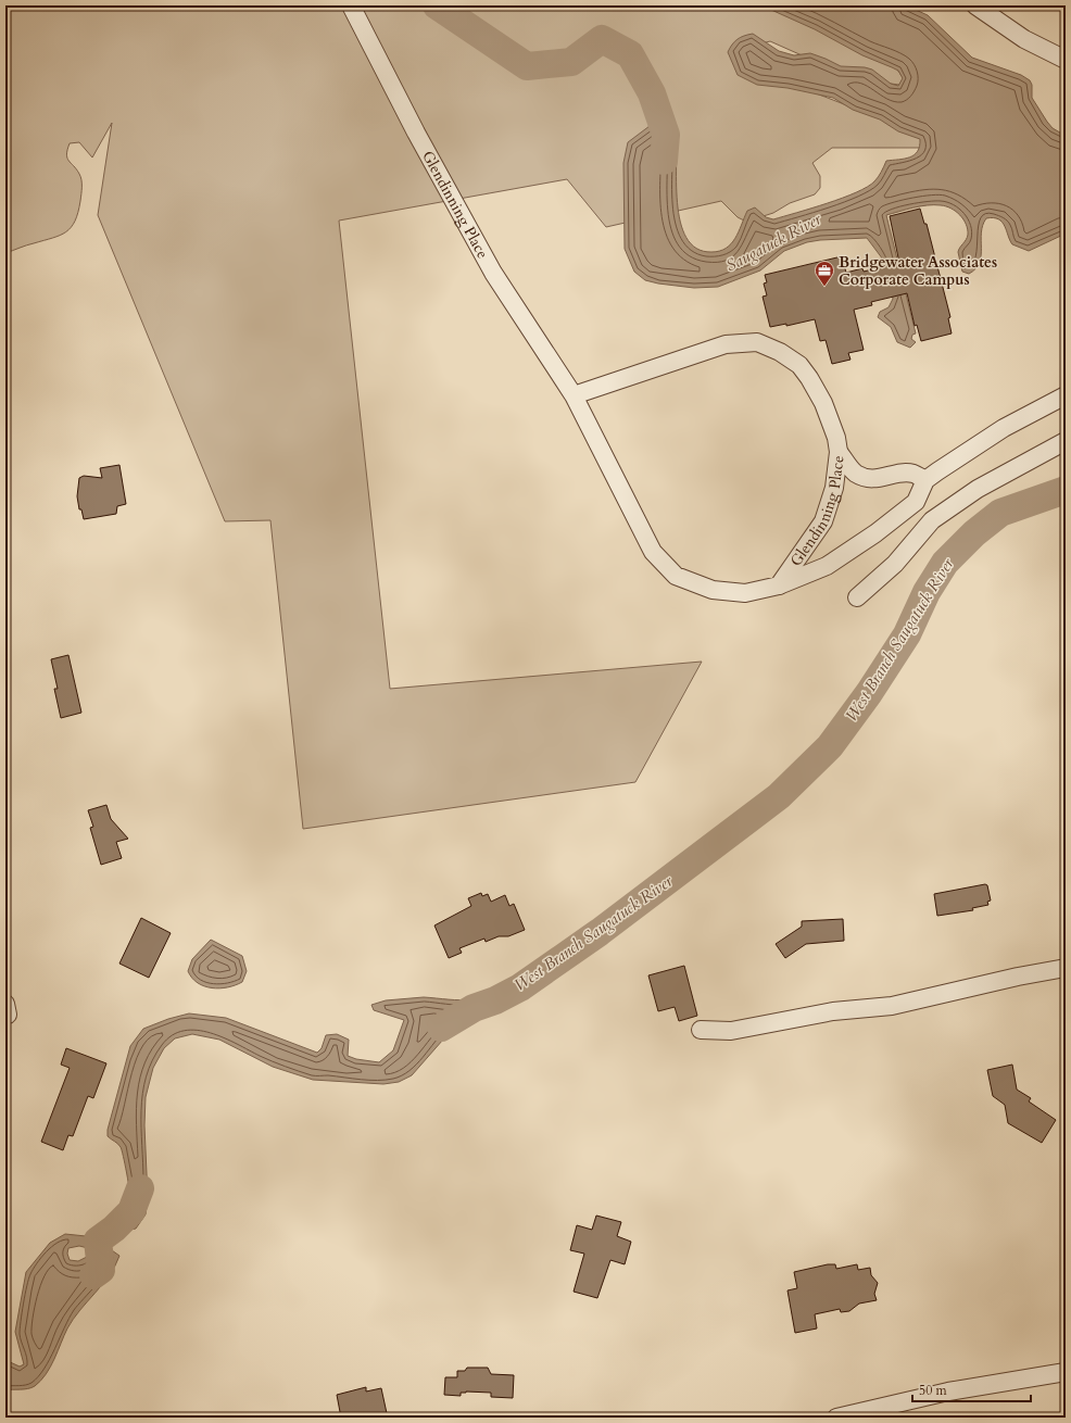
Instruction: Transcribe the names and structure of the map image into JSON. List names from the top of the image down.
{
  "streets": {
    "street": ["Glendinning Place"]
  },
  "water": ["Saugatuck River", "West Branch Saugatuck River"],
  "places": {
    "office": ["Bridgewater Associates Corporate Campus"]
  },
  "scale_bar": "50 m"
}
